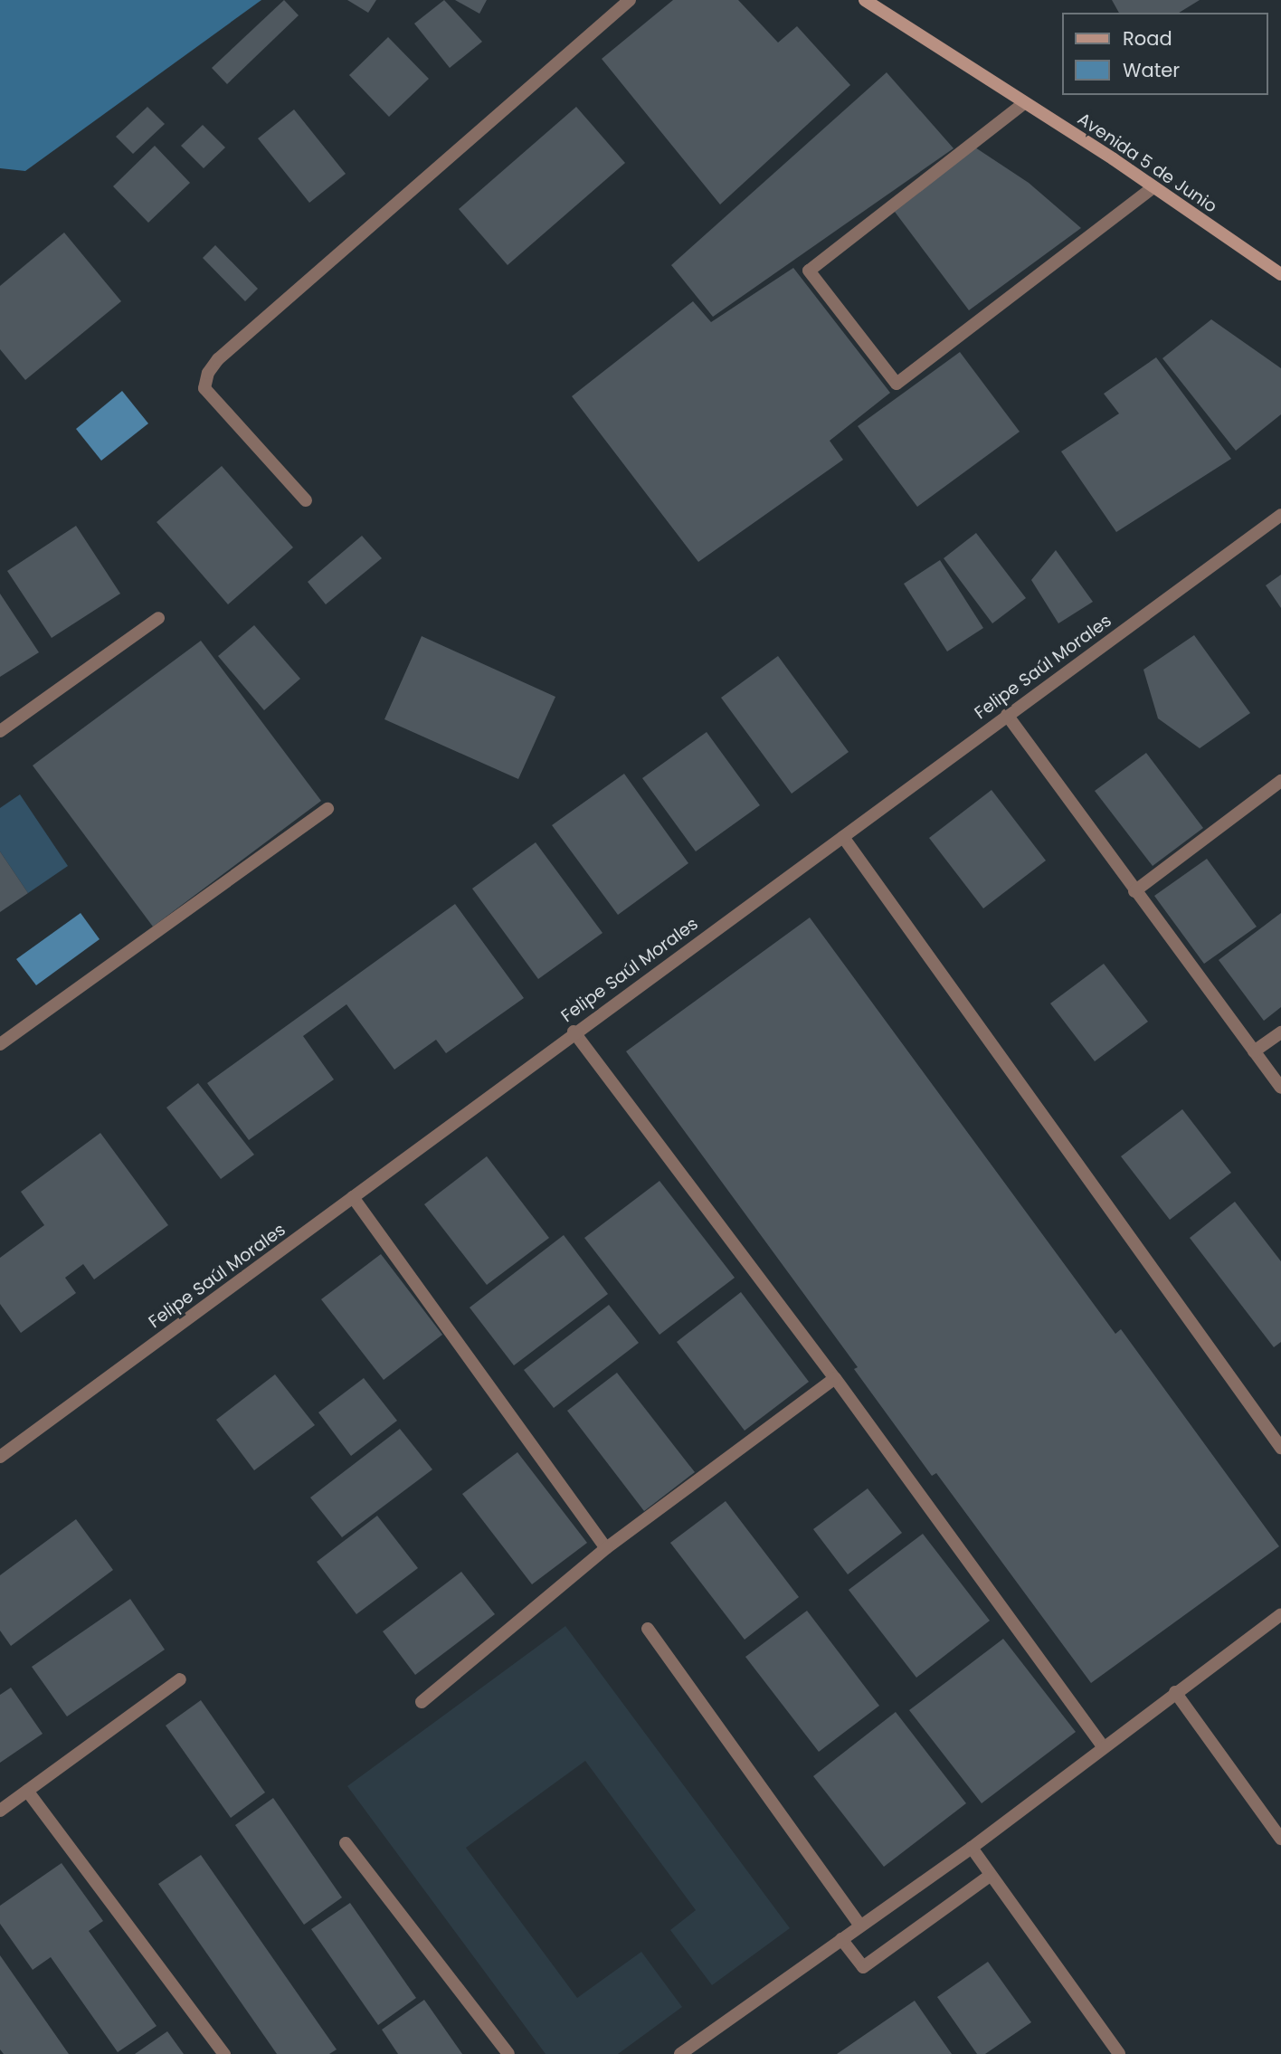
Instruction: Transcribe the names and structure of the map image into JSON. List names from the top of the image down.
{
  "streets": {
    "street": ["Avenida 5 de Junio", "Felipe Saúl Morales"]
  },
  "legend": ["Road", "Water"]
}
